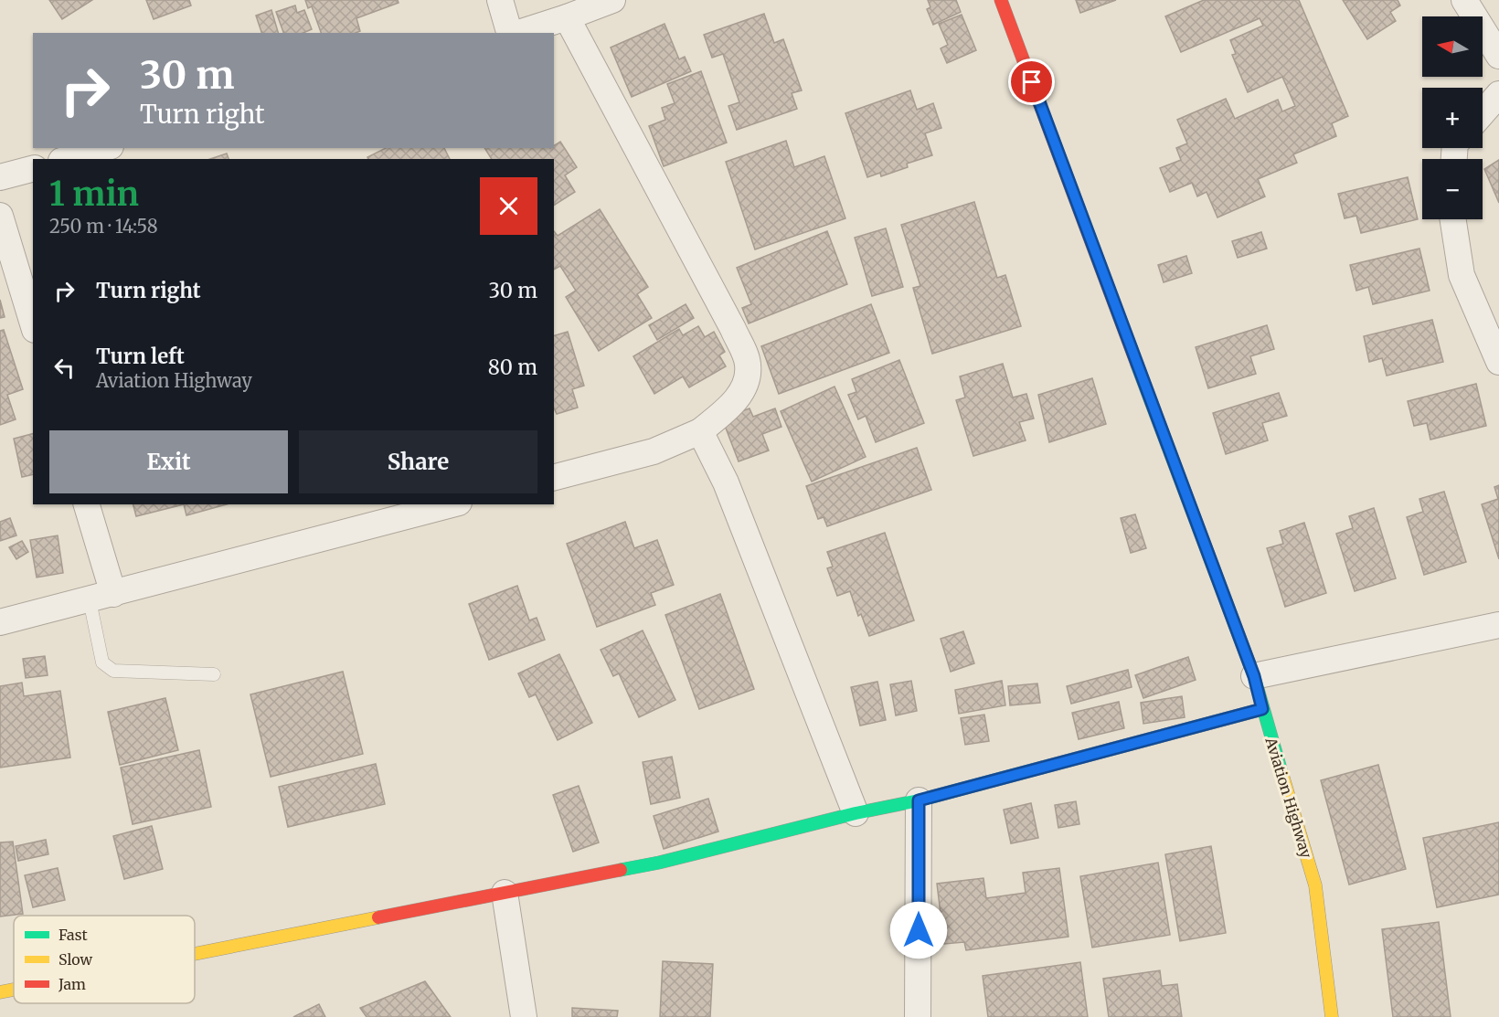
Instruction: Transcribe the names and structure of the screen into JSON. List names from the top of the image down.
{
  "streets": {
    "street": ["Aviation Highway"]
  },
  "legend": ["Fast", "Slow", "Jam"],
  "north": "left",
  "page": {
    "map_buttons": ["+", "−"],
    "turn": ["30 m", "Turn right"],
    "heading": ["1 min", "250 m · 14:58"],
    "list": [
      {
        "name": "Turn right",
        "value": "30 m"
      },
      {
        "name": "Turn left",
        "note": "Aviation Highway",
        "value": "80 m"
      }
    ],
    "buttons": ["Exit", "Share"]
  }
}
